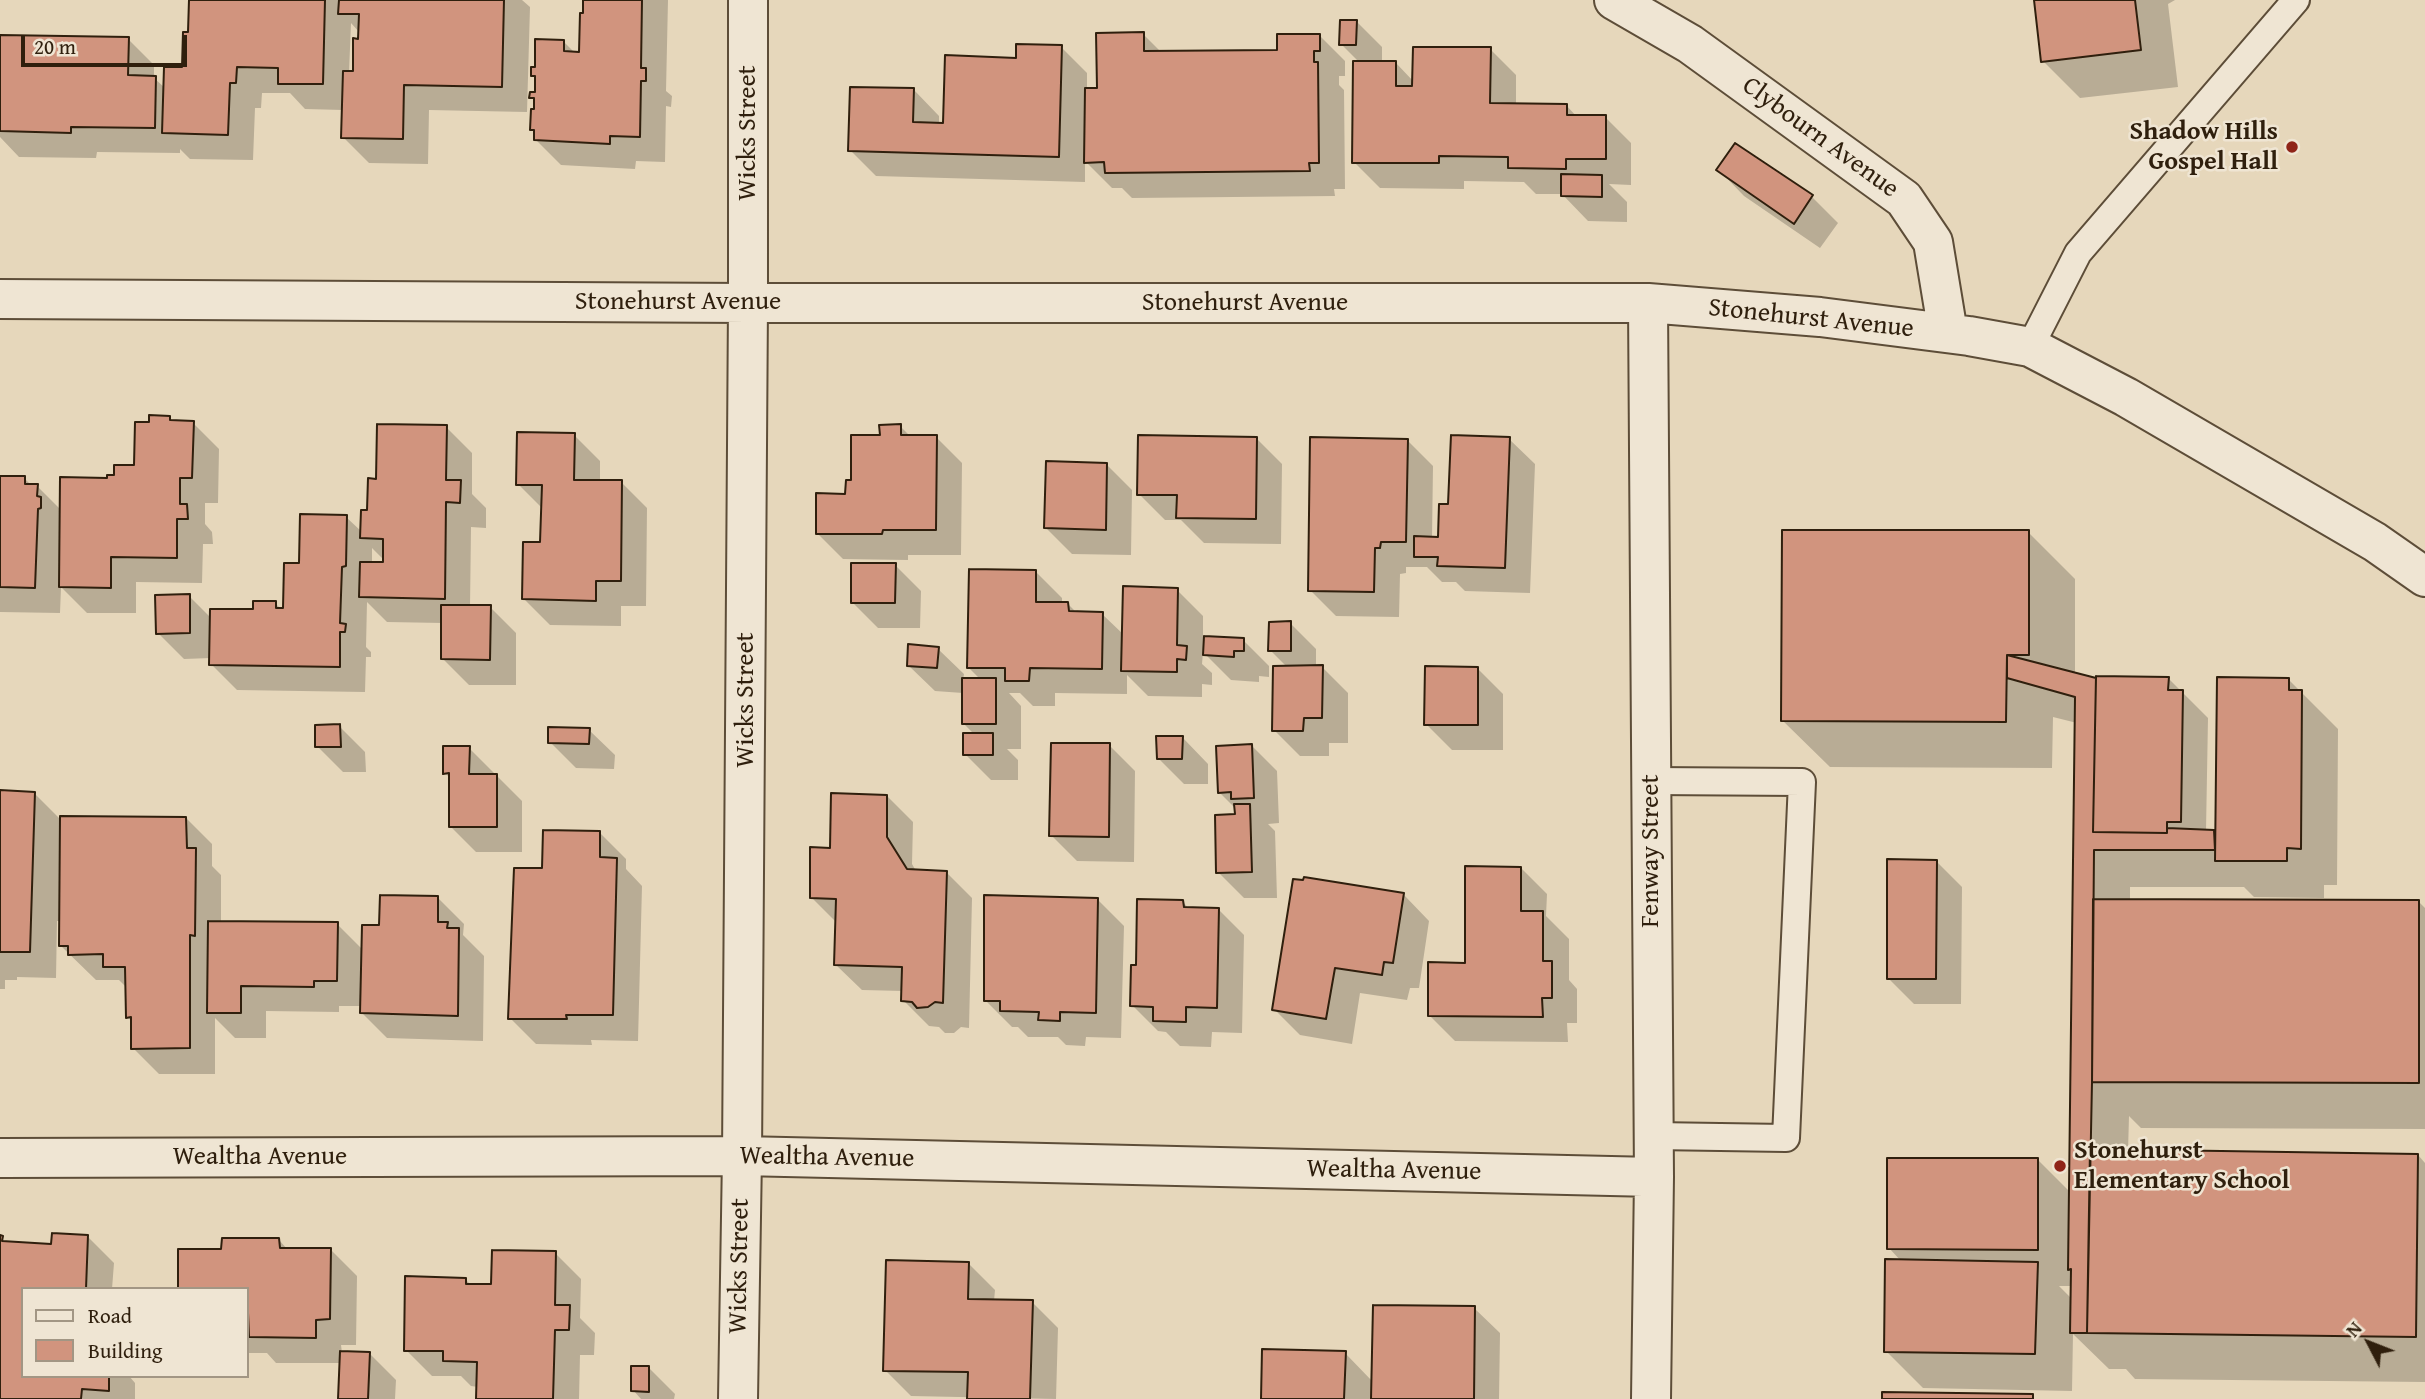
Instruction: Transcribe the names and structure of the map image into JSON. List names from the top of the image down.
{
  "streets": {
    "street": [
      "Wicks Street",
      "Clybourn Avenue",
      "Stonehurst Avenue",
      "Fenway Street",
      "Wealtha Avenue"
    ]
  },
  "crossings": [
    ["Wicks Street", "Stonehurst Avenue"],
    ["Wicks Street", "Wealtha Avenue"],
    ["Clybourn Avenue", "Stonehurst Avenue"],
    ["Stonehurst Avenue", "Fenway Street"],
    ["Fenway Street", "Wealtha Avenue"]
  ],
  "places": ["Shadow Hills Gospel Hall", "Stonehurst Elementary School"],
  "legend": ["Road", "Building"],
  "scale_bar": "20 m",
  "north": "top left"
}
